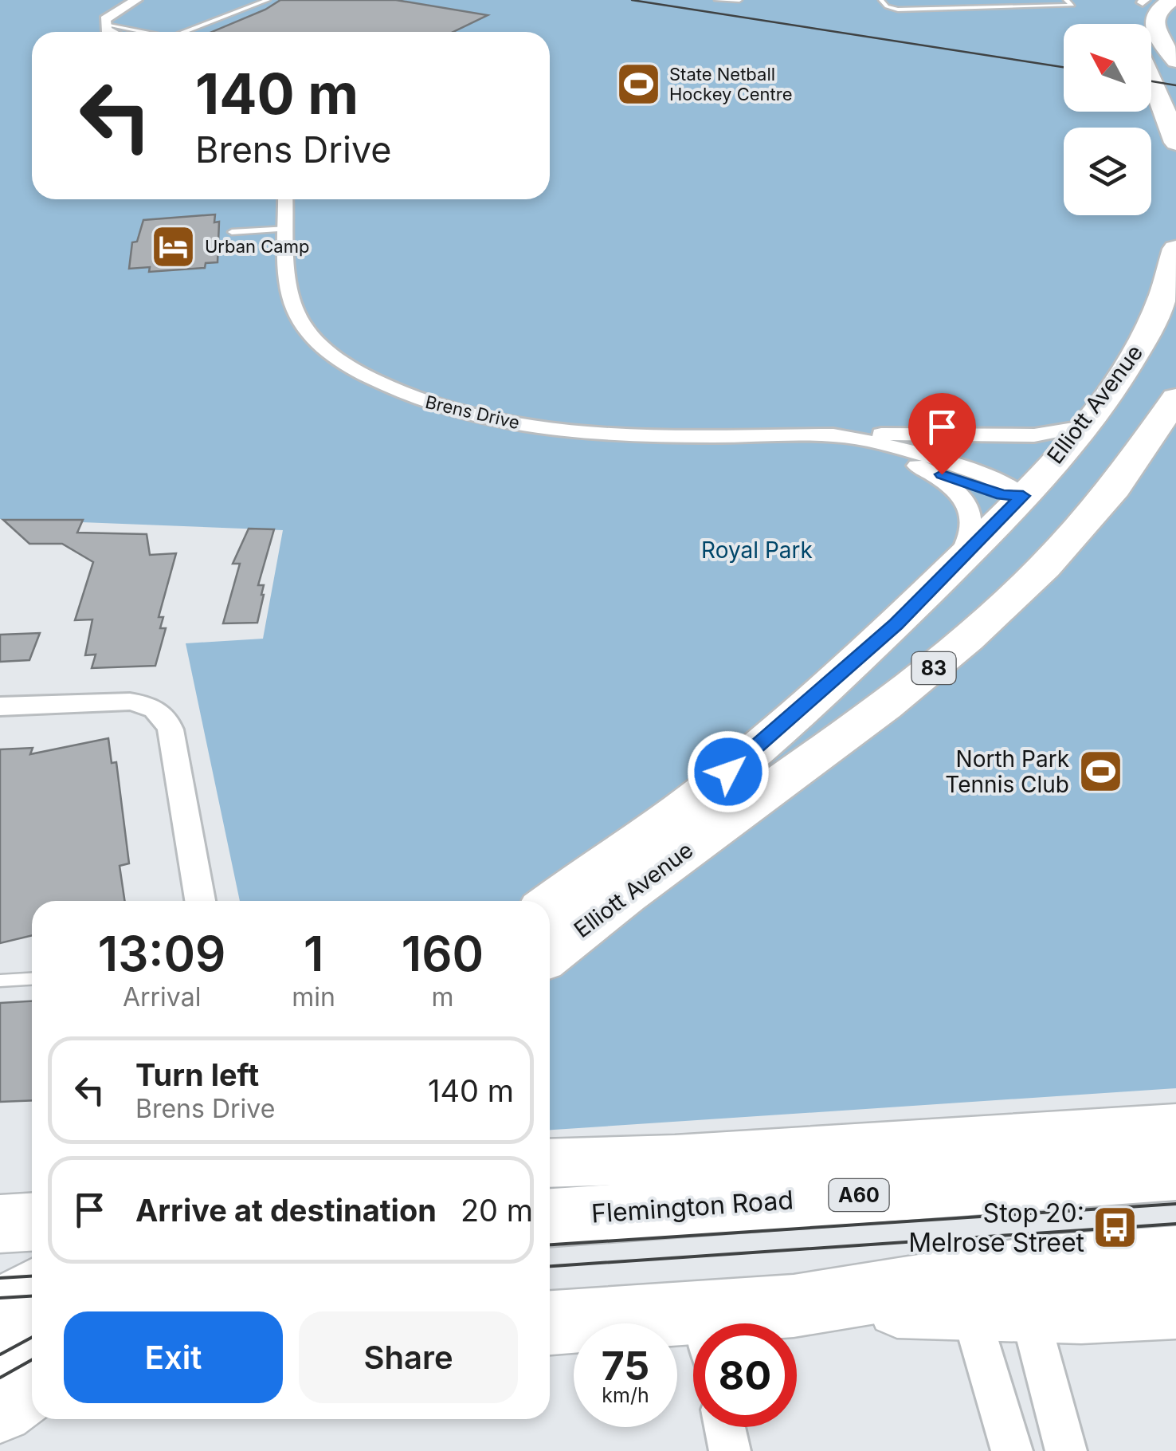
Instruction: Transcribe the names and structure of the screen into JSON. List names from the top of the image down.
{
  "streets": {
    "highway": [
      "Elliott Avenue",
      "83",
      "A60",
      "Flemington Road"
    ],
    "street": ["Brens Drive"]
  },
  "crossings": [
    ["Elliott Avenue", "Brens Drive"]
  ],
  "parks": ["Royal Park"],
  "places": {
    "sports": ["State Netball Hockey Centre", "North Park Tennis Club"],
    "hotel": ["Urban Camp"],
    "bus stop": ["Stop 20: Melrose Street"]
  },
  "north": "top left",
  "page": {
    "turn": ["140 m", "Brens Drive"],
    "eta": [
      "13:09",
      "Arrival",
      "1",
      "min",
      "160",
      "m"
    ],
    "list": [
      {
        "name": "Turn left",
        "note": "Brens Drive",
        "value": "140 m"
      },
      {
        "name": "Arrive at destination",
        "value": "20 m"
      }
    ],
    "buttons": ["Exit", "Share"],
    "speed": "75 km/h",
    "limit": "80"
  }
}
